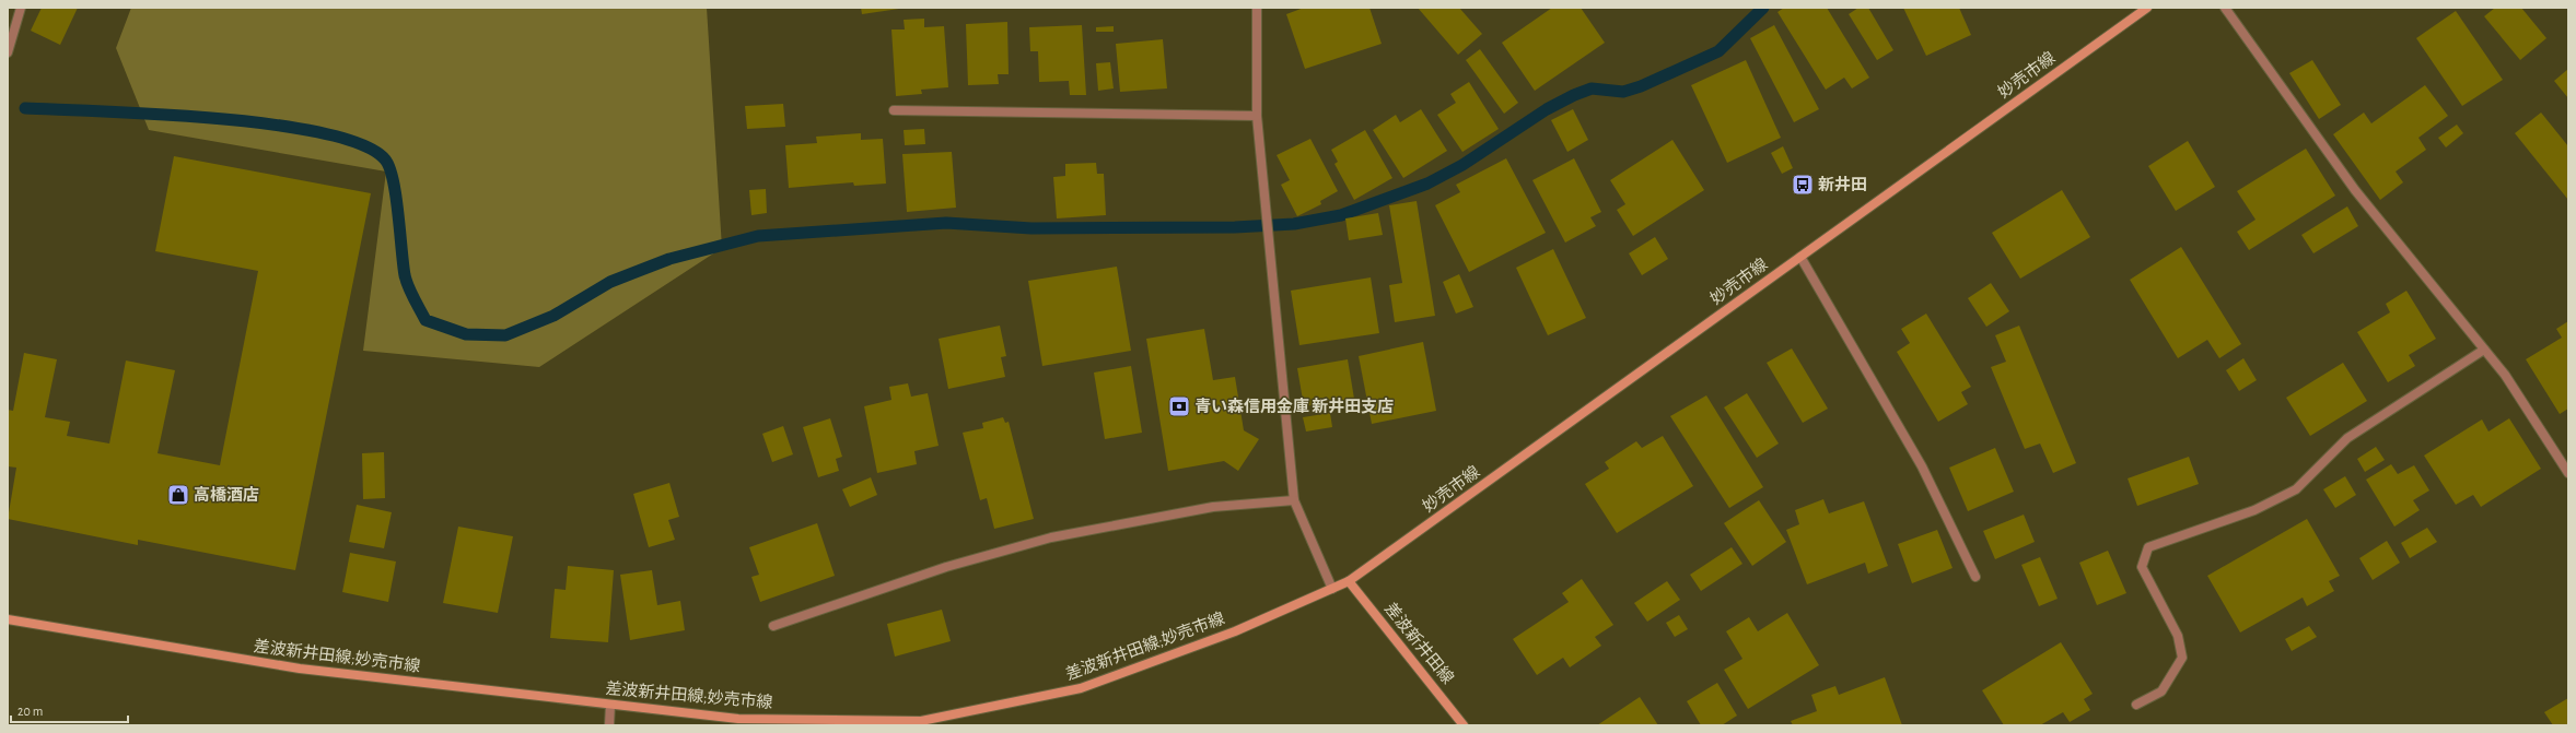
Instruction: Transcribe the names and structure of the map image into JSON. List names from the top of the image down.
{
  "streets": {
    "main road": ["妙売市線", "差波新井田線", "差波新井田線;妙売市線"]
  },
  "crossings": [
    ["妙売市線", "差波新井田線"],
    ["妙売市線", "差波新井田線;妙売市線"],
    ["差波新井田線", "差波新井田線;妙売市線"]
  ],
  "places": {
    "bus stop": ["新井田"],
    "bank": ["青い森信用金庫 新井田支店"],
    "shop": ["高橋酒店"]
  },
  "scale_bar": "20 m"
}
